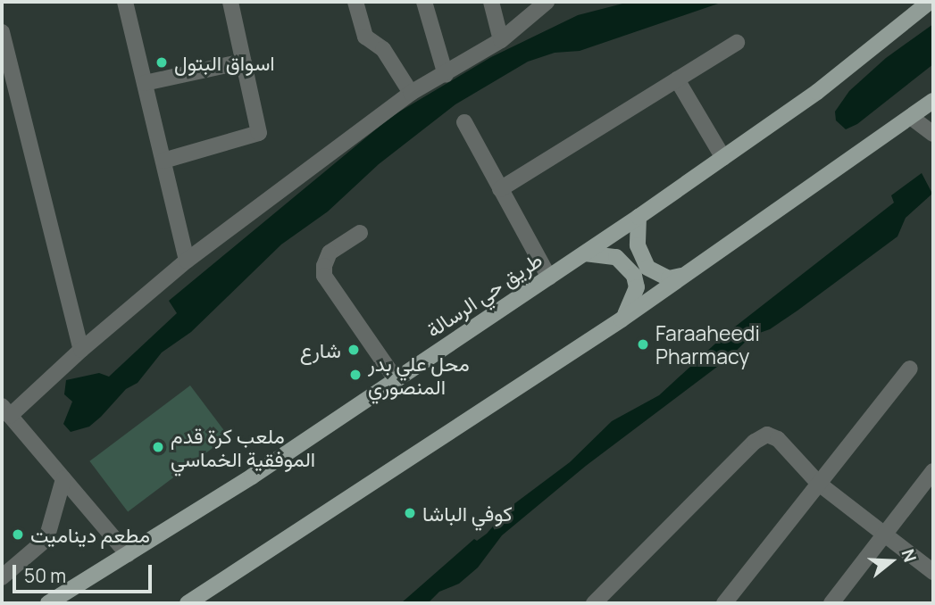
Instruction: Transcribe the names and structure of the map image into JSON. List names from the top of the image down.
{
  "streets": {
    "main road": ["طريق حي الرسالة"]
  },
  "places": [
    "اسواق البتول",
    "Faraaheedi Pharmacy",
    "شارع",
    "محل علي بدر المنصوري",
    "ملعب كرة قدم الموفقية الخماسي",
    "كوفي الباشا",
    "مطعم ديناميت"
  ],
  "scale_bar": "50 m",
  "north": "right"
}
